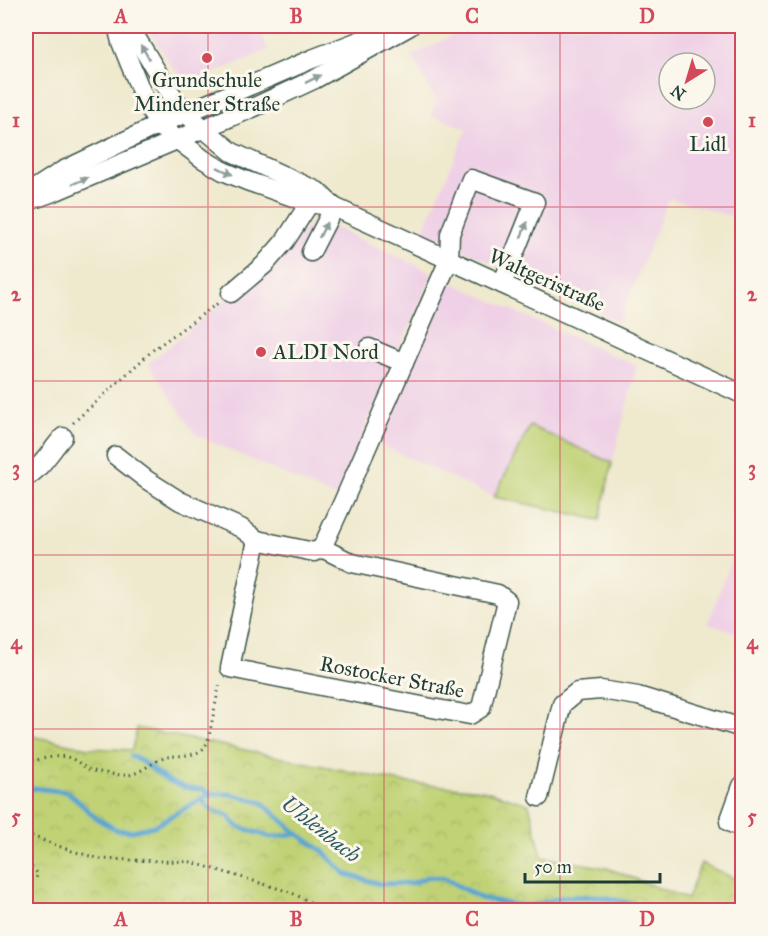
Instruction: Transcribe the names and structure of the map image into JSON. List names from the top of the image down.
{
  "streets": {
    "street": ["Waltgeristraße", "Rostocker Straße"]
  },
  "water": ["Uhlenbach"],
  "places": ["Grundschule Mindener Straße", "Lidl", "ALDI Nord"],
  "scale_bar": "50 m",
  "north": "bottom left",
  "grid": {
    "columns": [
      "A",
      "B",
      "C",
      "D"
    ],
    "rows": [
      "1",
      "2",
      "3",
      "4",
      "5"
    ]
  }
}
